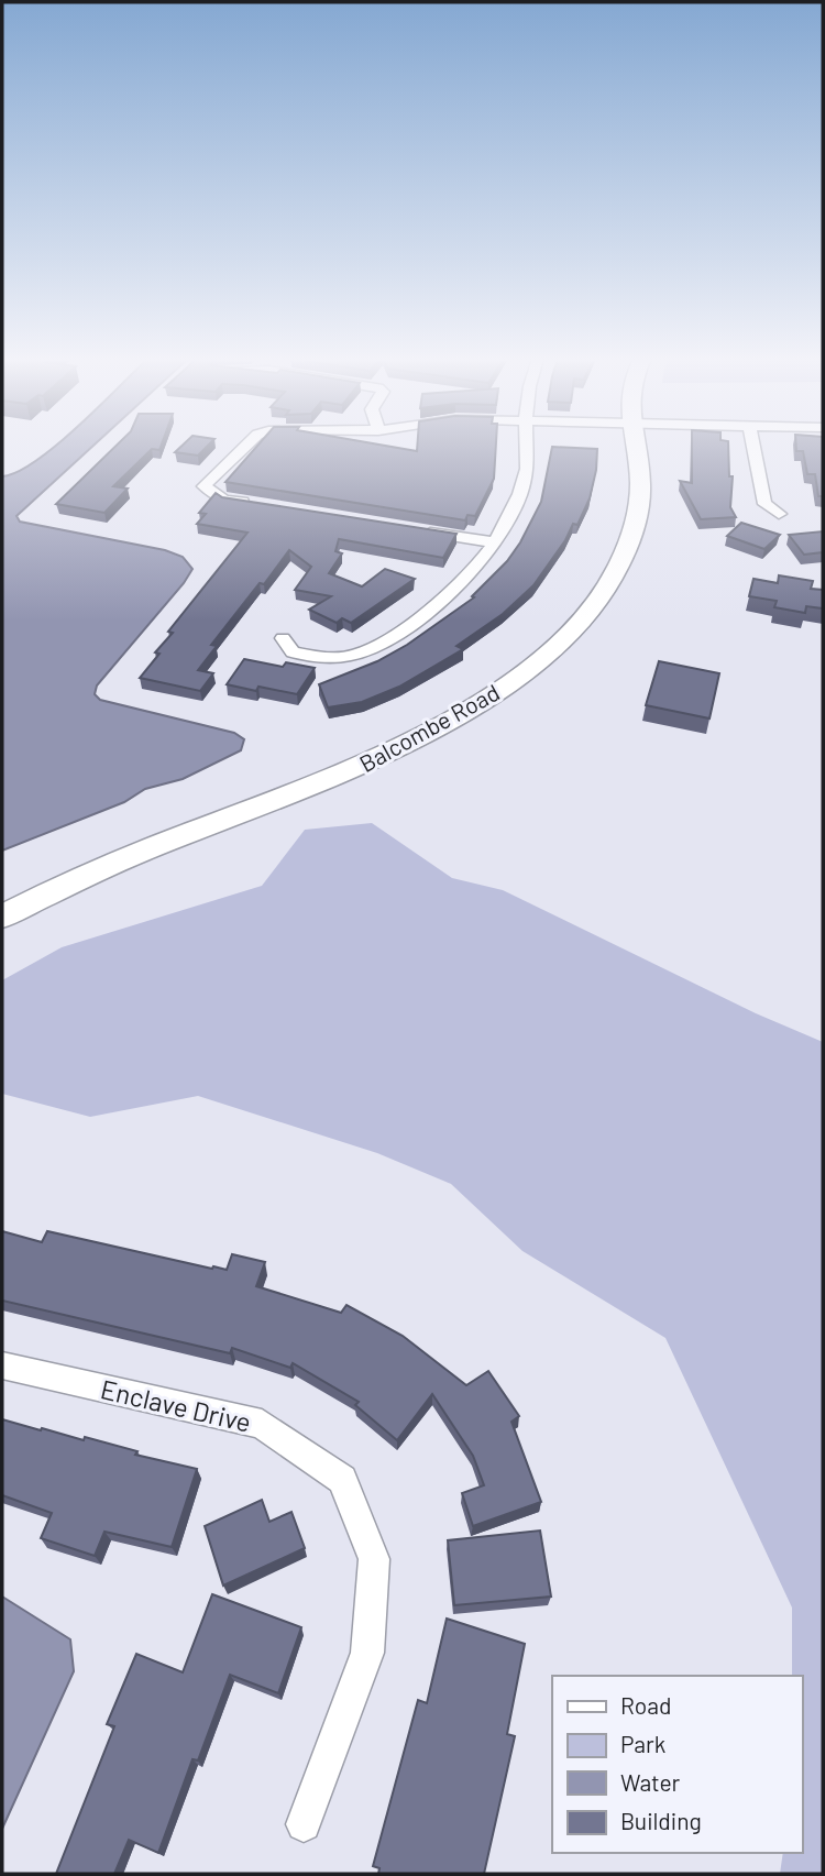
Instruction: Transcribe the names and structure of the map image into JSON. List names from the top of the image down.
{
  "streets": {
    "street": ["Balcombe Road", "Enclave Drive"]
  },
  "legend": [
    "Road",
    "Park",
    "Water",
    "Building"
  ]
}
